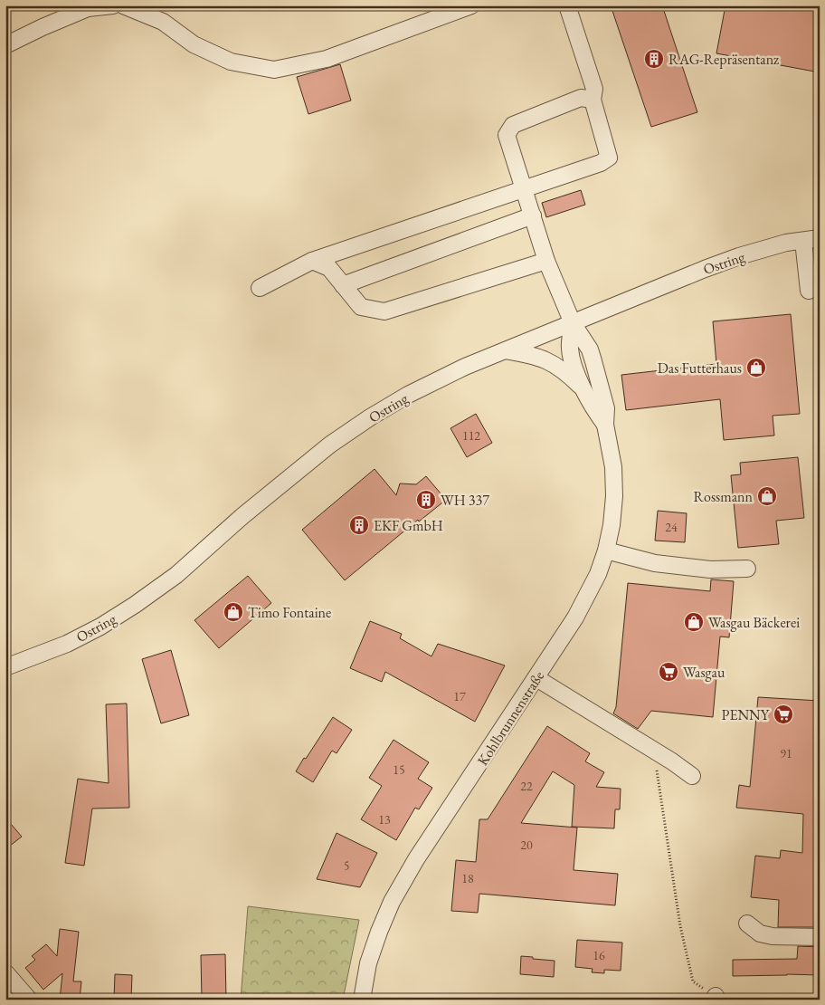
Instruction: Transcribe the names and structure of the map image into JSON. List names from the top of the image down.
{
  "streets": {
    "street": ["Ostring", "Kohlbrunnenstraße"]
  },
  "crossings": [
    ["Ostring", "Kohlbrunnenstraße"]
  ],
  "places": {
    "building": ["RAG-Repräsentanz", "WH 337", "EKF GmbH"],
    "shop": [
      "Das Futterhaus",
      "Rossmann",
      "Timo Fontaine",
      "Wasgau Bäckerei"
    ],
    "supermarket": ["Wasgau", "PENNY"]
  },
  "house_numbers": [
    "112",
    "24",
    "17",
    "91",
    "15",
    "22",
    "13",
    "20",
    "5",
    "18",
    "16"
  ]
}
